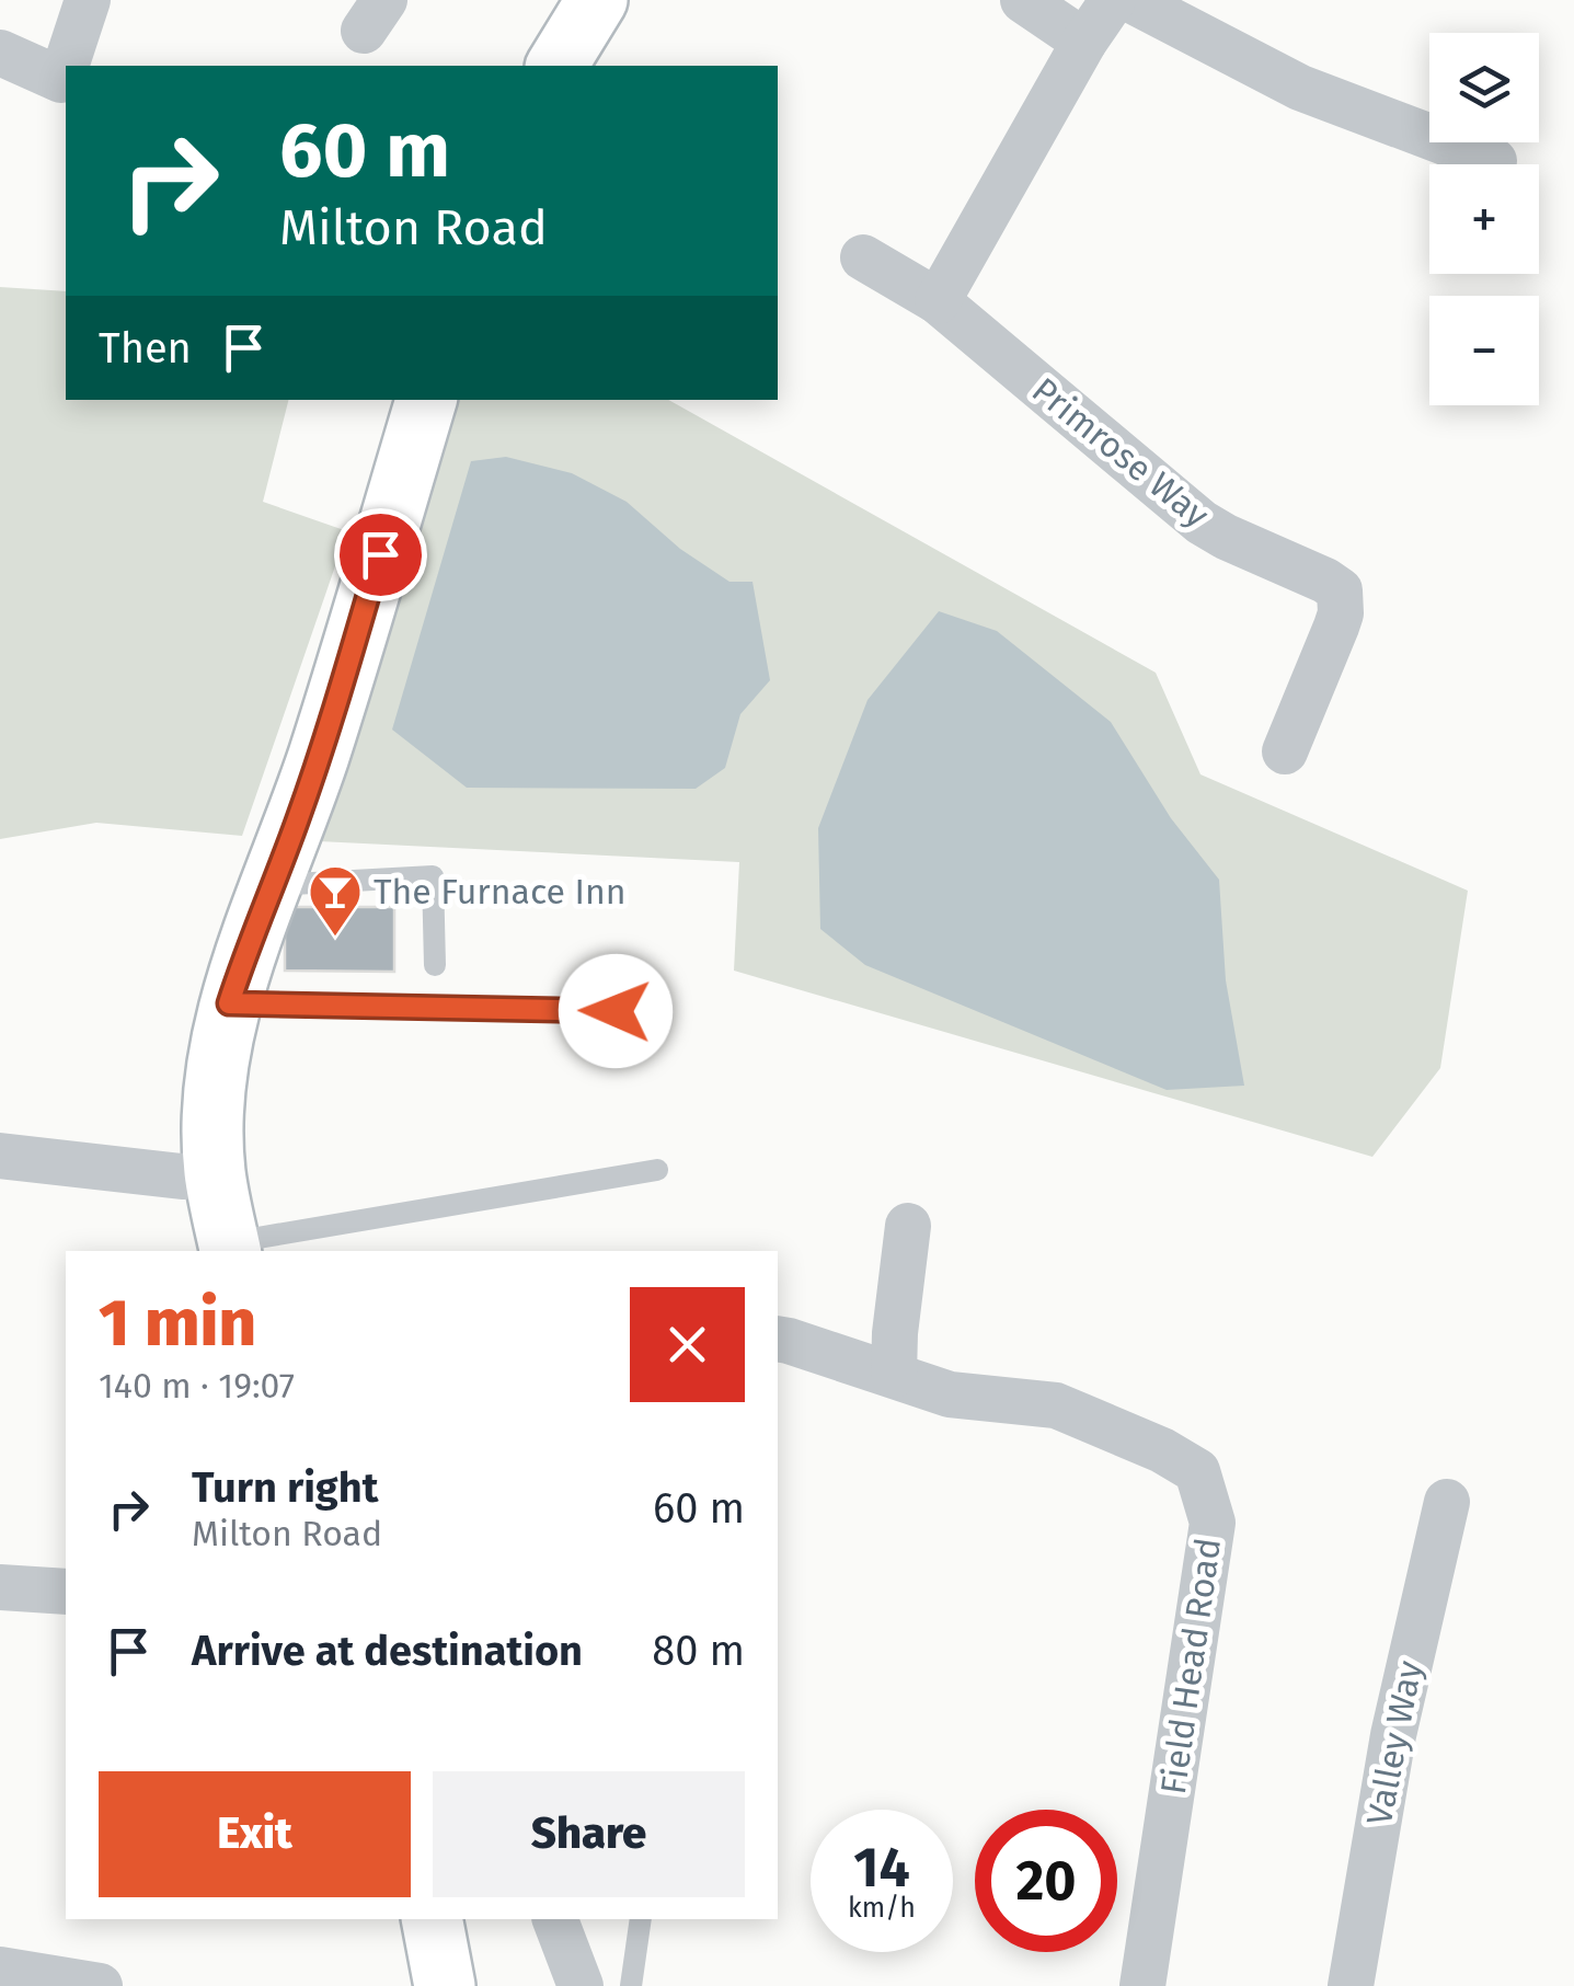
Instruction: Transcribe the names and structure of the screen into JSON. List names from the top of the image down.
{
  "streets": {
    "street": ["Primrose Way", "Field Head Road", "Valley Way"]
  },
  "places": {
    "bar": ["The Furnace Inn"]
  },
  "page": {
    "map_buttons": ["+", "−"],
    "turn": ["60 m", "Milton Road"],
    "then": "Then",
    "heading": ["1 min", "140 m · 19:07"],
    "list": [
      {
        "name": "Turn right",
        "note": "Milton Road",
        "value": "60 m"
      },
      {
        "name": "Arrive at destination",
        "value": "80 m"
      }
    ],
    "buttons": ["Exit", "Share"],
    "speed": "14 km/h",
    "limit": "20"
  }
}
